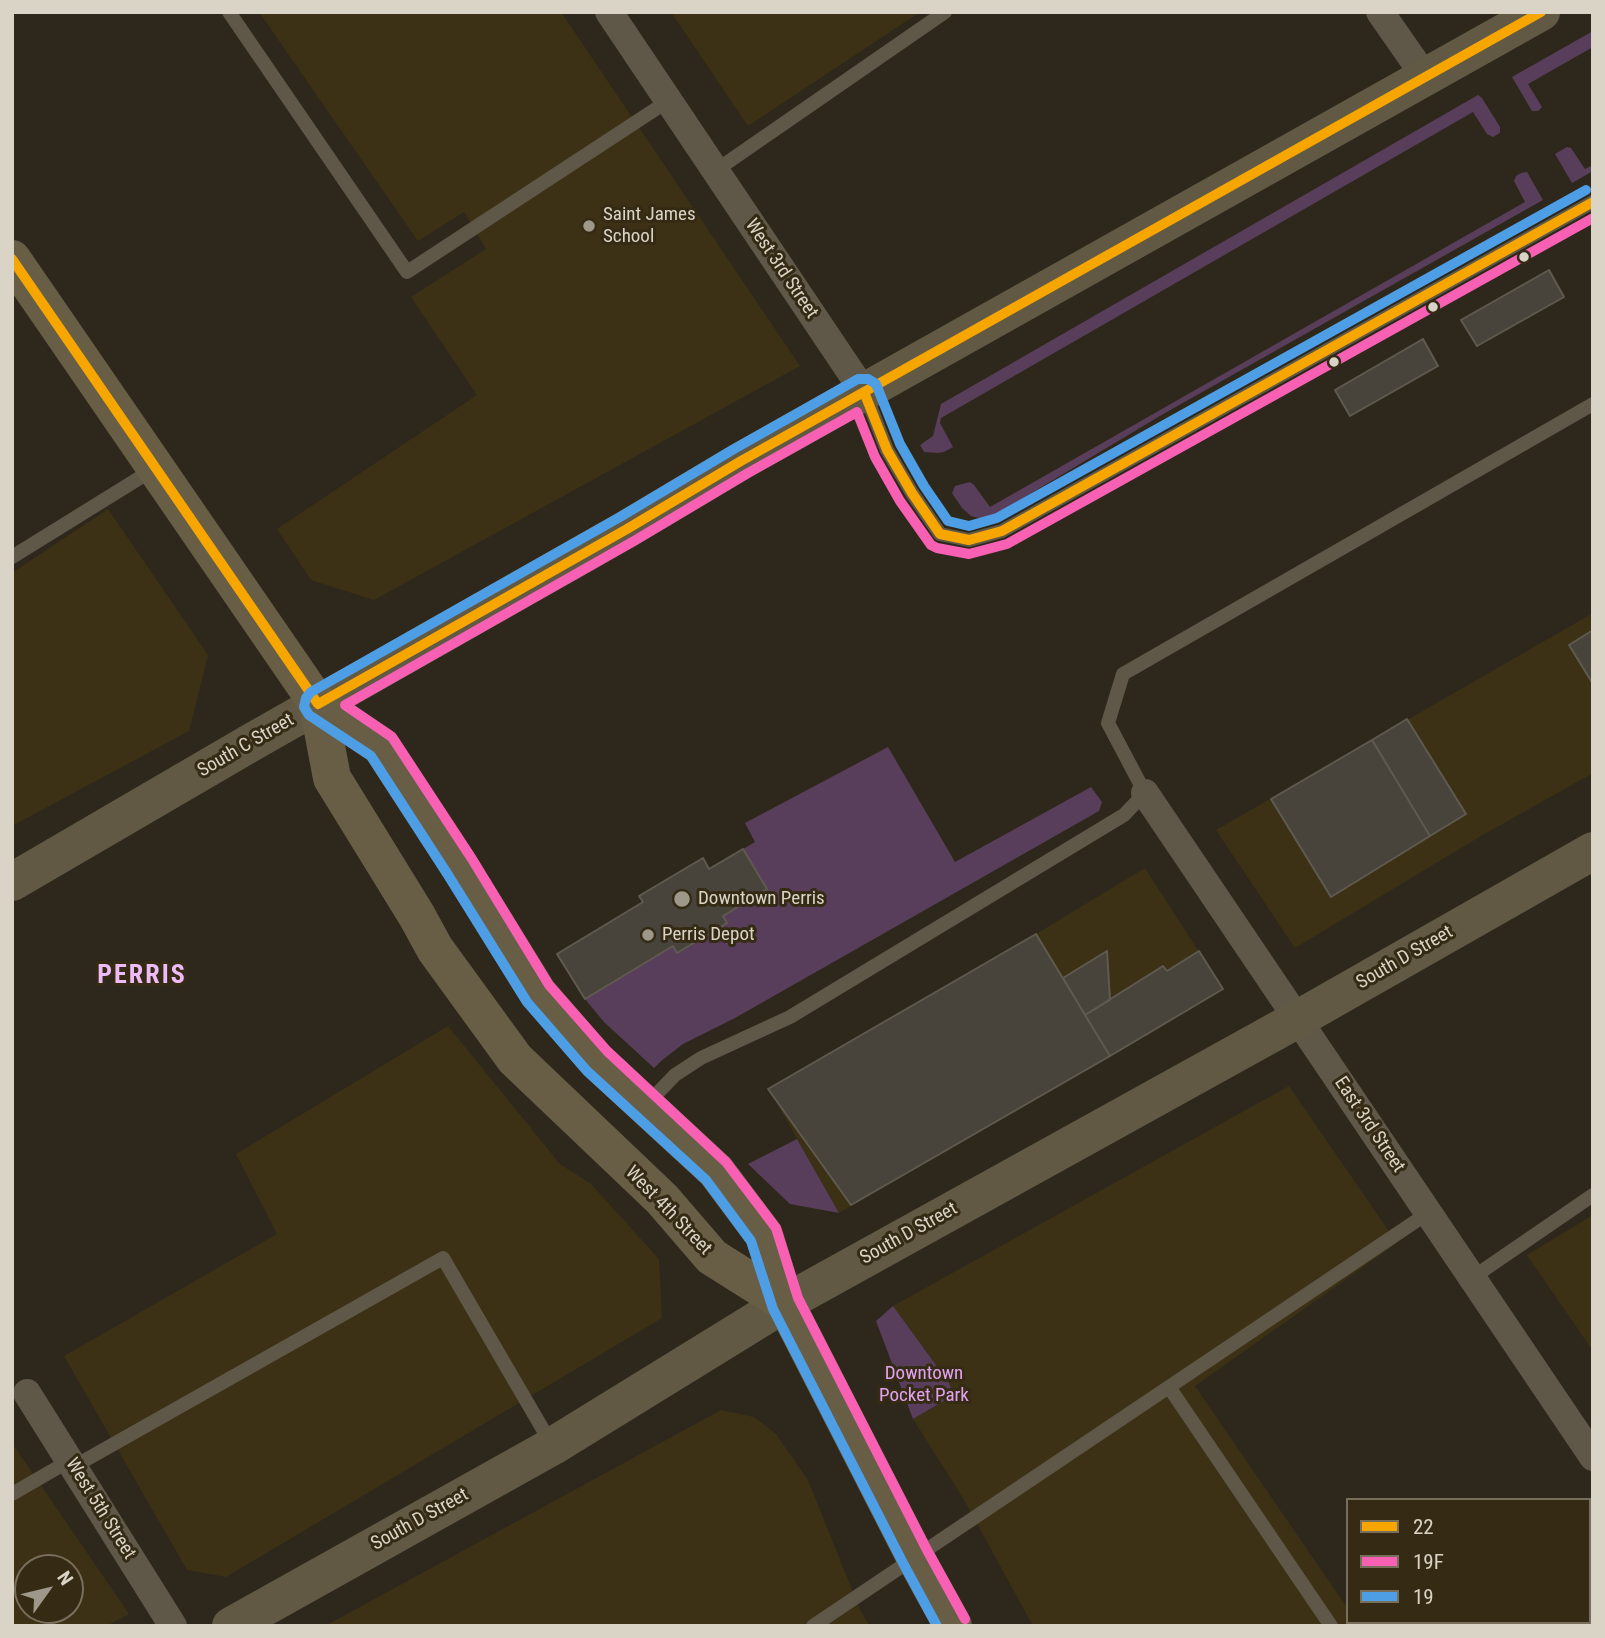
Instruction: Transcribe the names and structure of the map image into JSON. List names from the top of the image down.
{
  "streets": {
    "main road": ["West 4th Street"],
    "street": [
      "West 3rd Street",
      "South C Street",
      "South D Street",
      "East 3rd Street",
      "West 5th Street"
    ]
  },
  "crossings": [
    ["West 3rd Street", "South C Street"],
    ["South C Street", "West 4th Street"],
    ["South D Street", "East 3rd Street"],
    ["South D Street", "West 4th Street"]
  ],
  "districts": ["PERRIS"],
  "parks": ["Downtown Pocket Park"],
  "places": ["Saint James School", "Downtown Perris", "Perris Depot"],
  "lines": ["transit line 22", "transit line 19", "transit line 19F"],
  "legend": ["22", "19F", "19"],
  "north": "top right"
}
